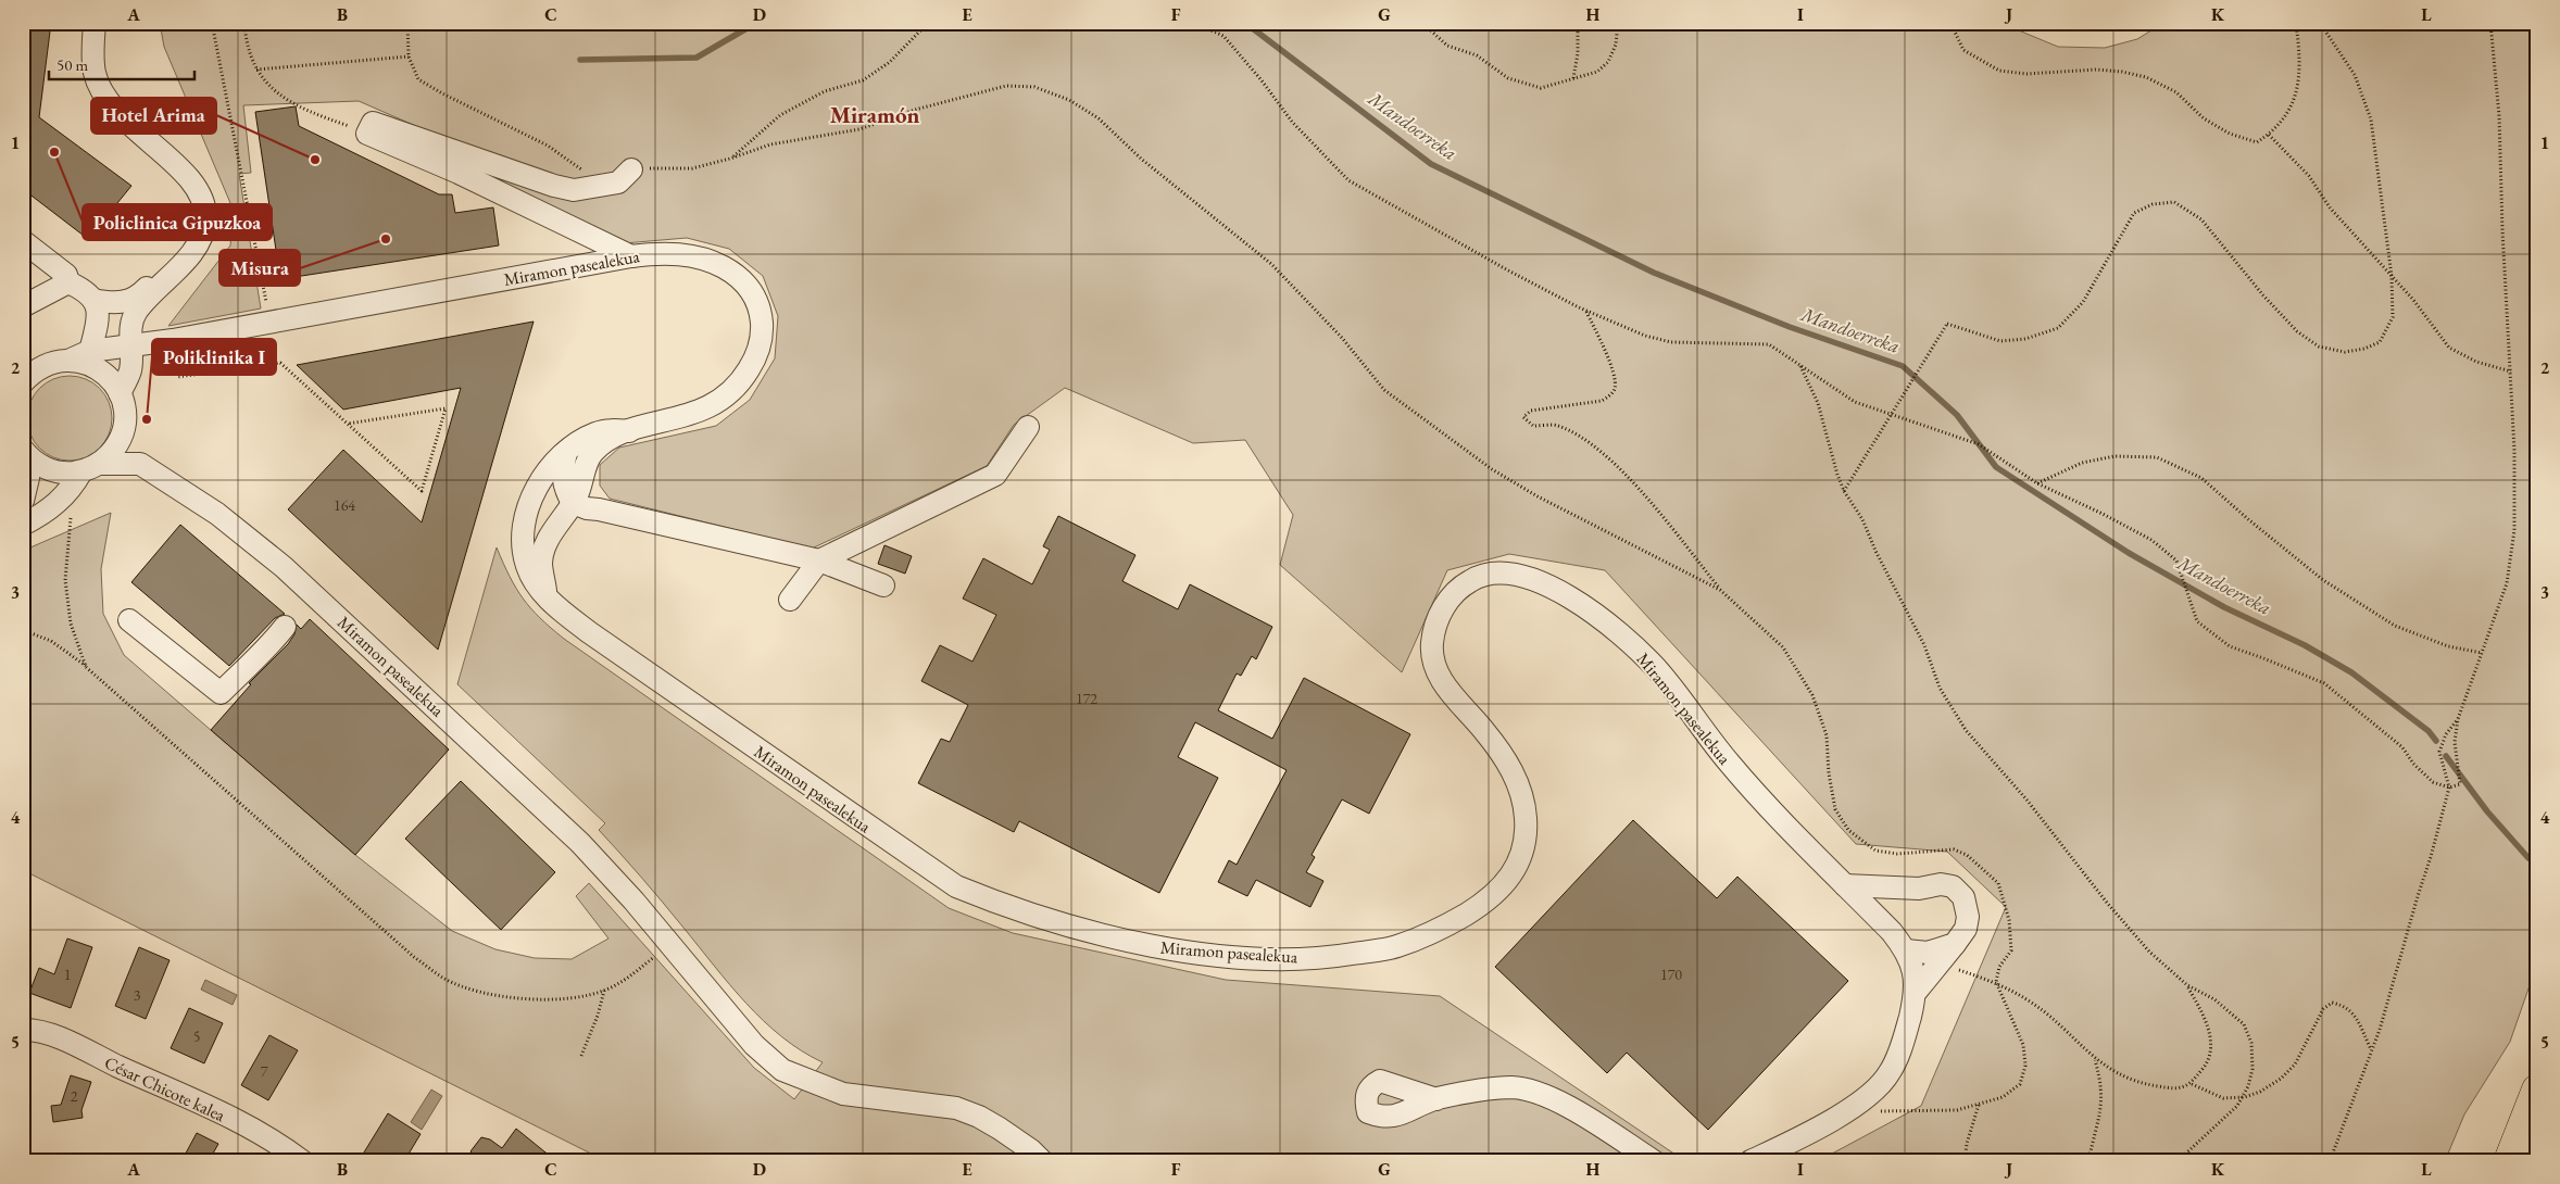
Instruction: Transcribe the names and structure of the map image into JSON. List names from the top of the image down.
{
  "streets": {
    "street": ["Miramon pasealekua", "César Chicote kalea"]
  },
  "districts": ["Miramón"],
  "water": ["Mandoerreka"],
  "places": [
    "Policlinica Gipuzkoa",
    "Hotel Arima",
    "Misura",
    "Poliklinika I"
  ],
  "house_numbers": [
    "164",
    "172",
    "1",
    "170",
    "3",
    "5",
    "7",
    "2"
  ],
  "scale_bar": "50 m",
  "grid": {
    "columns": [
      "A",
      "B",
      "C",
      "D",
      "E",
      "F",
      "G",
      "H",
      "I",
      "J",
      "K",
      "L"
    ],
    "rows": [
      "1",
      "2",
      "3",
      "4",
      "5"
    ]
  }
}
